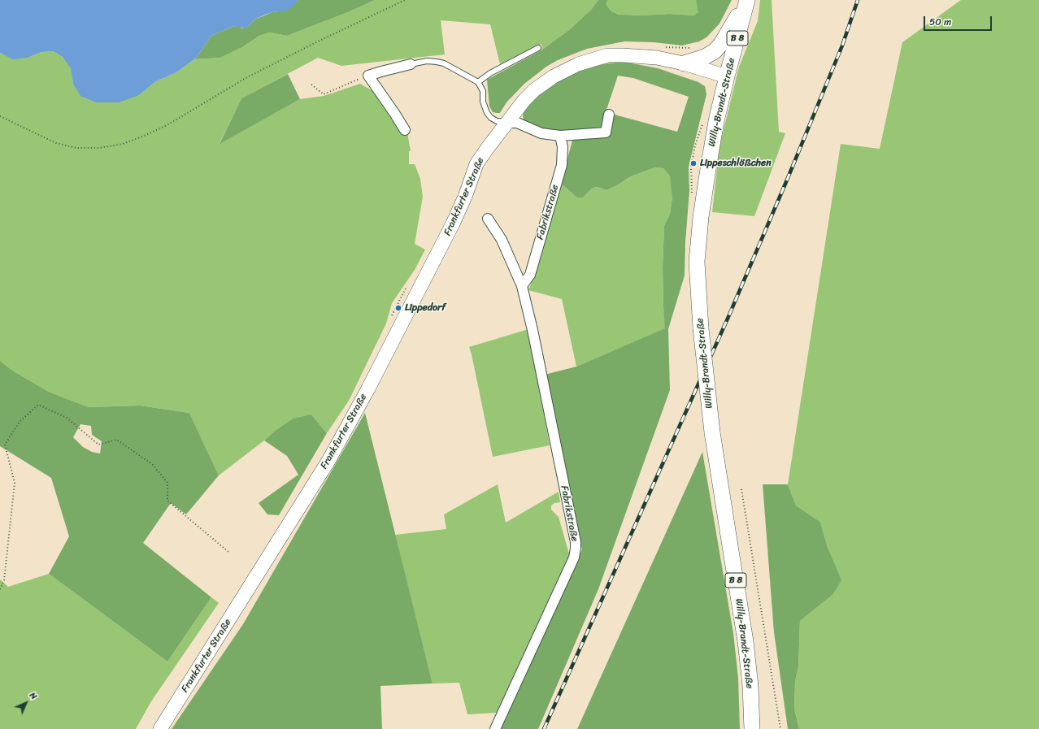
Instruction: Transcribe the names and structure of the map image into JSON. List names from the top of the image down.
{
  "streets": {
    "main road": ["B 8", "Willy-Brandt-Straße", "Frankfurter Straße"],
    "street": ["Fabrikstraße"]
  },
  "crossings": [
    ["Willy-Brandt-Straße", "Frankfurter Straße"]
  ],
  "places": ["Lippeschlößchen", "Lippedorf"],
  "scale_bar": "50 m",
  "north": "top right"
}
